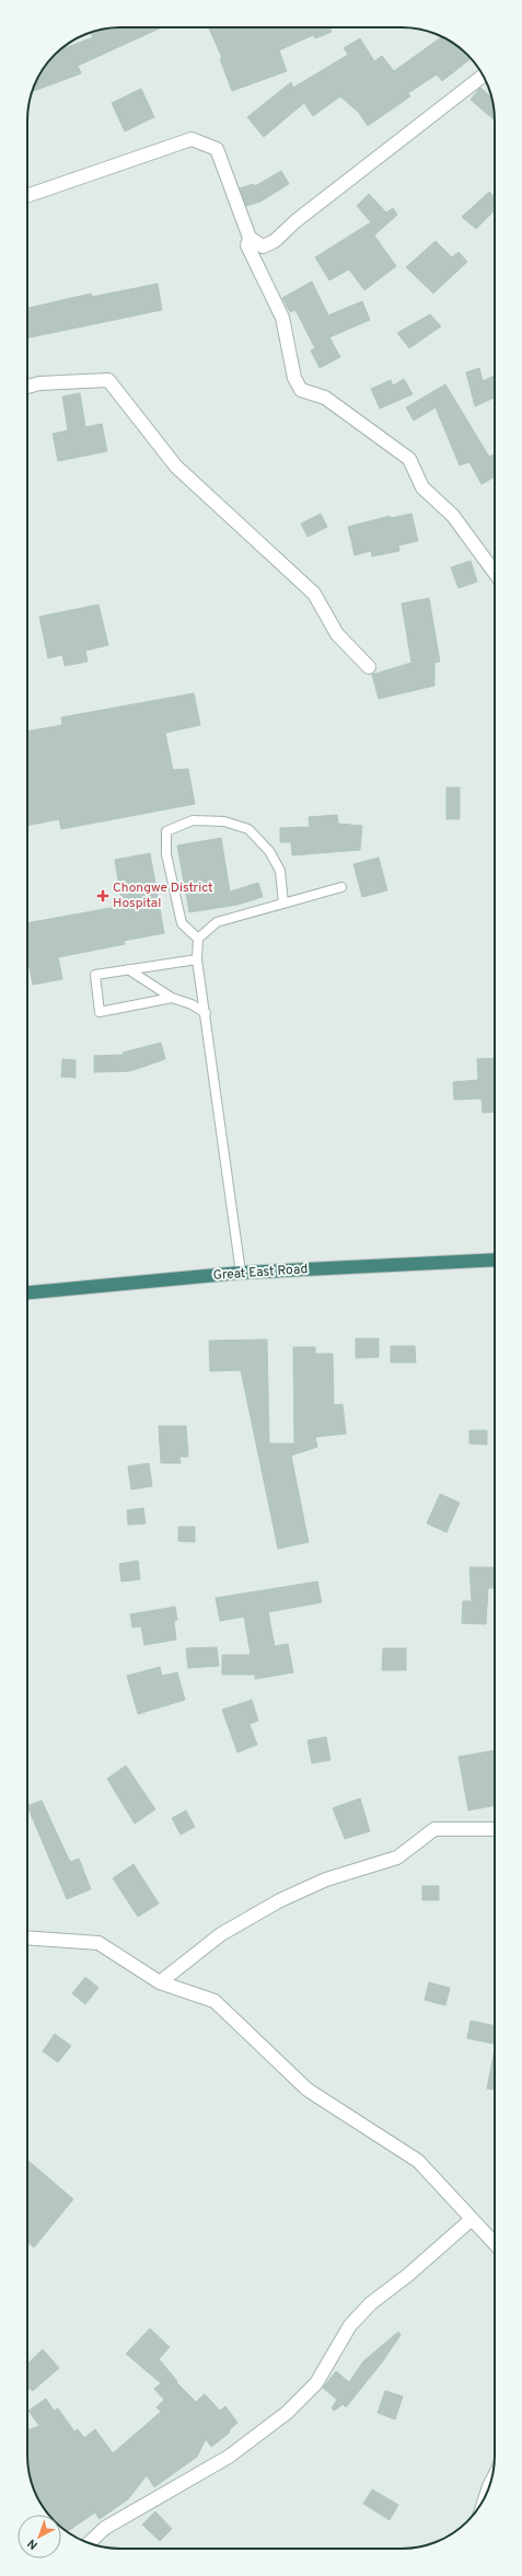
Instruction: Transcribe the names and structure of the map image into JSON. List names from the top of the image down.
{
  "streets": {
    "highway": ["Great East Road"]
  },
  "places": {
    "health": ["Chongwe District Hospital"]
  },
  "north": "bottom left"
}
